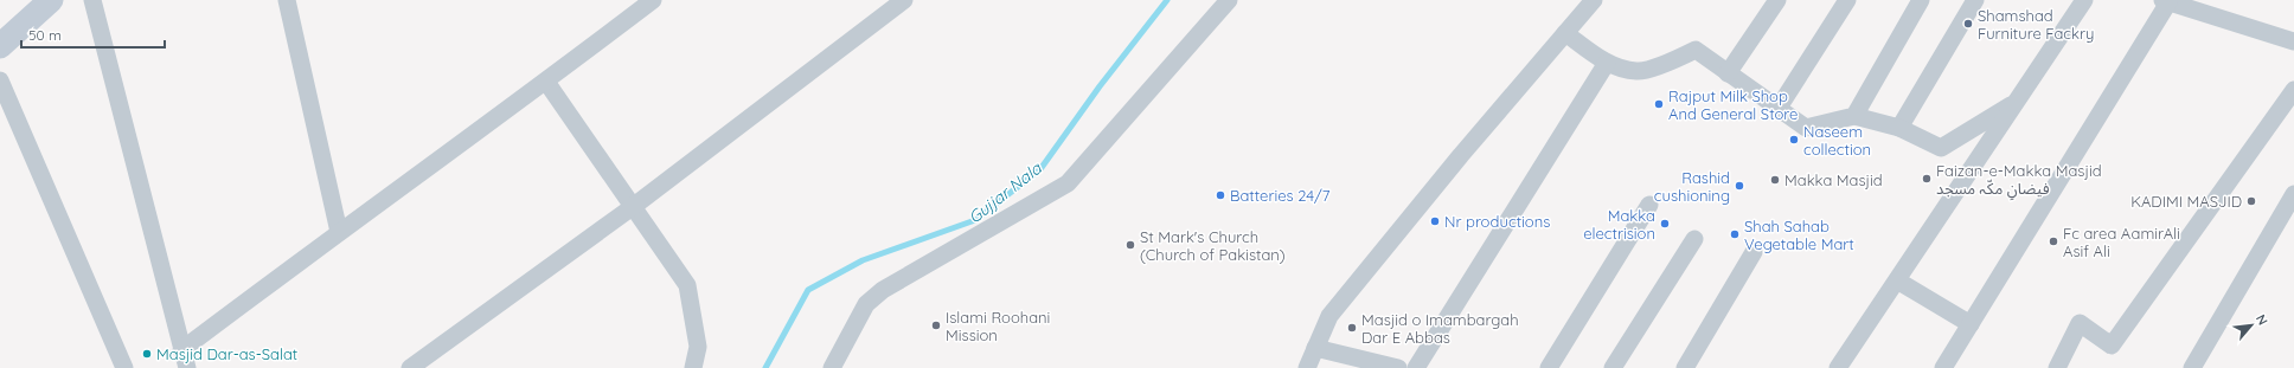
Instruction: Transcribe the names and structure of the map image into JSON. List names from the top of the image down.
{
  "water": ["Gujjar Nala"],
  "places": [
    "Shamshad Furniture Fackry",
    "Rajput Milk Shop And General Store",
    "Naseem collection",
    "Faizan-e-Makka Masjid فیضانِ مکّہ مسجد",
    "Makka Masjid",
    "Rashid cushioning",
    "Batteries 24/7",
    "KADIMI MASJID",
    "Nr productions",
    "Makka electrision",
    "Shah Sahab Vegetable Mart",
    "Fc area AamirAli Asif Ali",
    "St Mark's Church (Church of Pakistan)",
    "Islami Roohani Mission",
    "Masjid o Imambargah Dar E Abbas",
    "Masjid Dar-as-Salat"
  ],
  "scale_bar": "50 m",
  "north": "top right"
}
